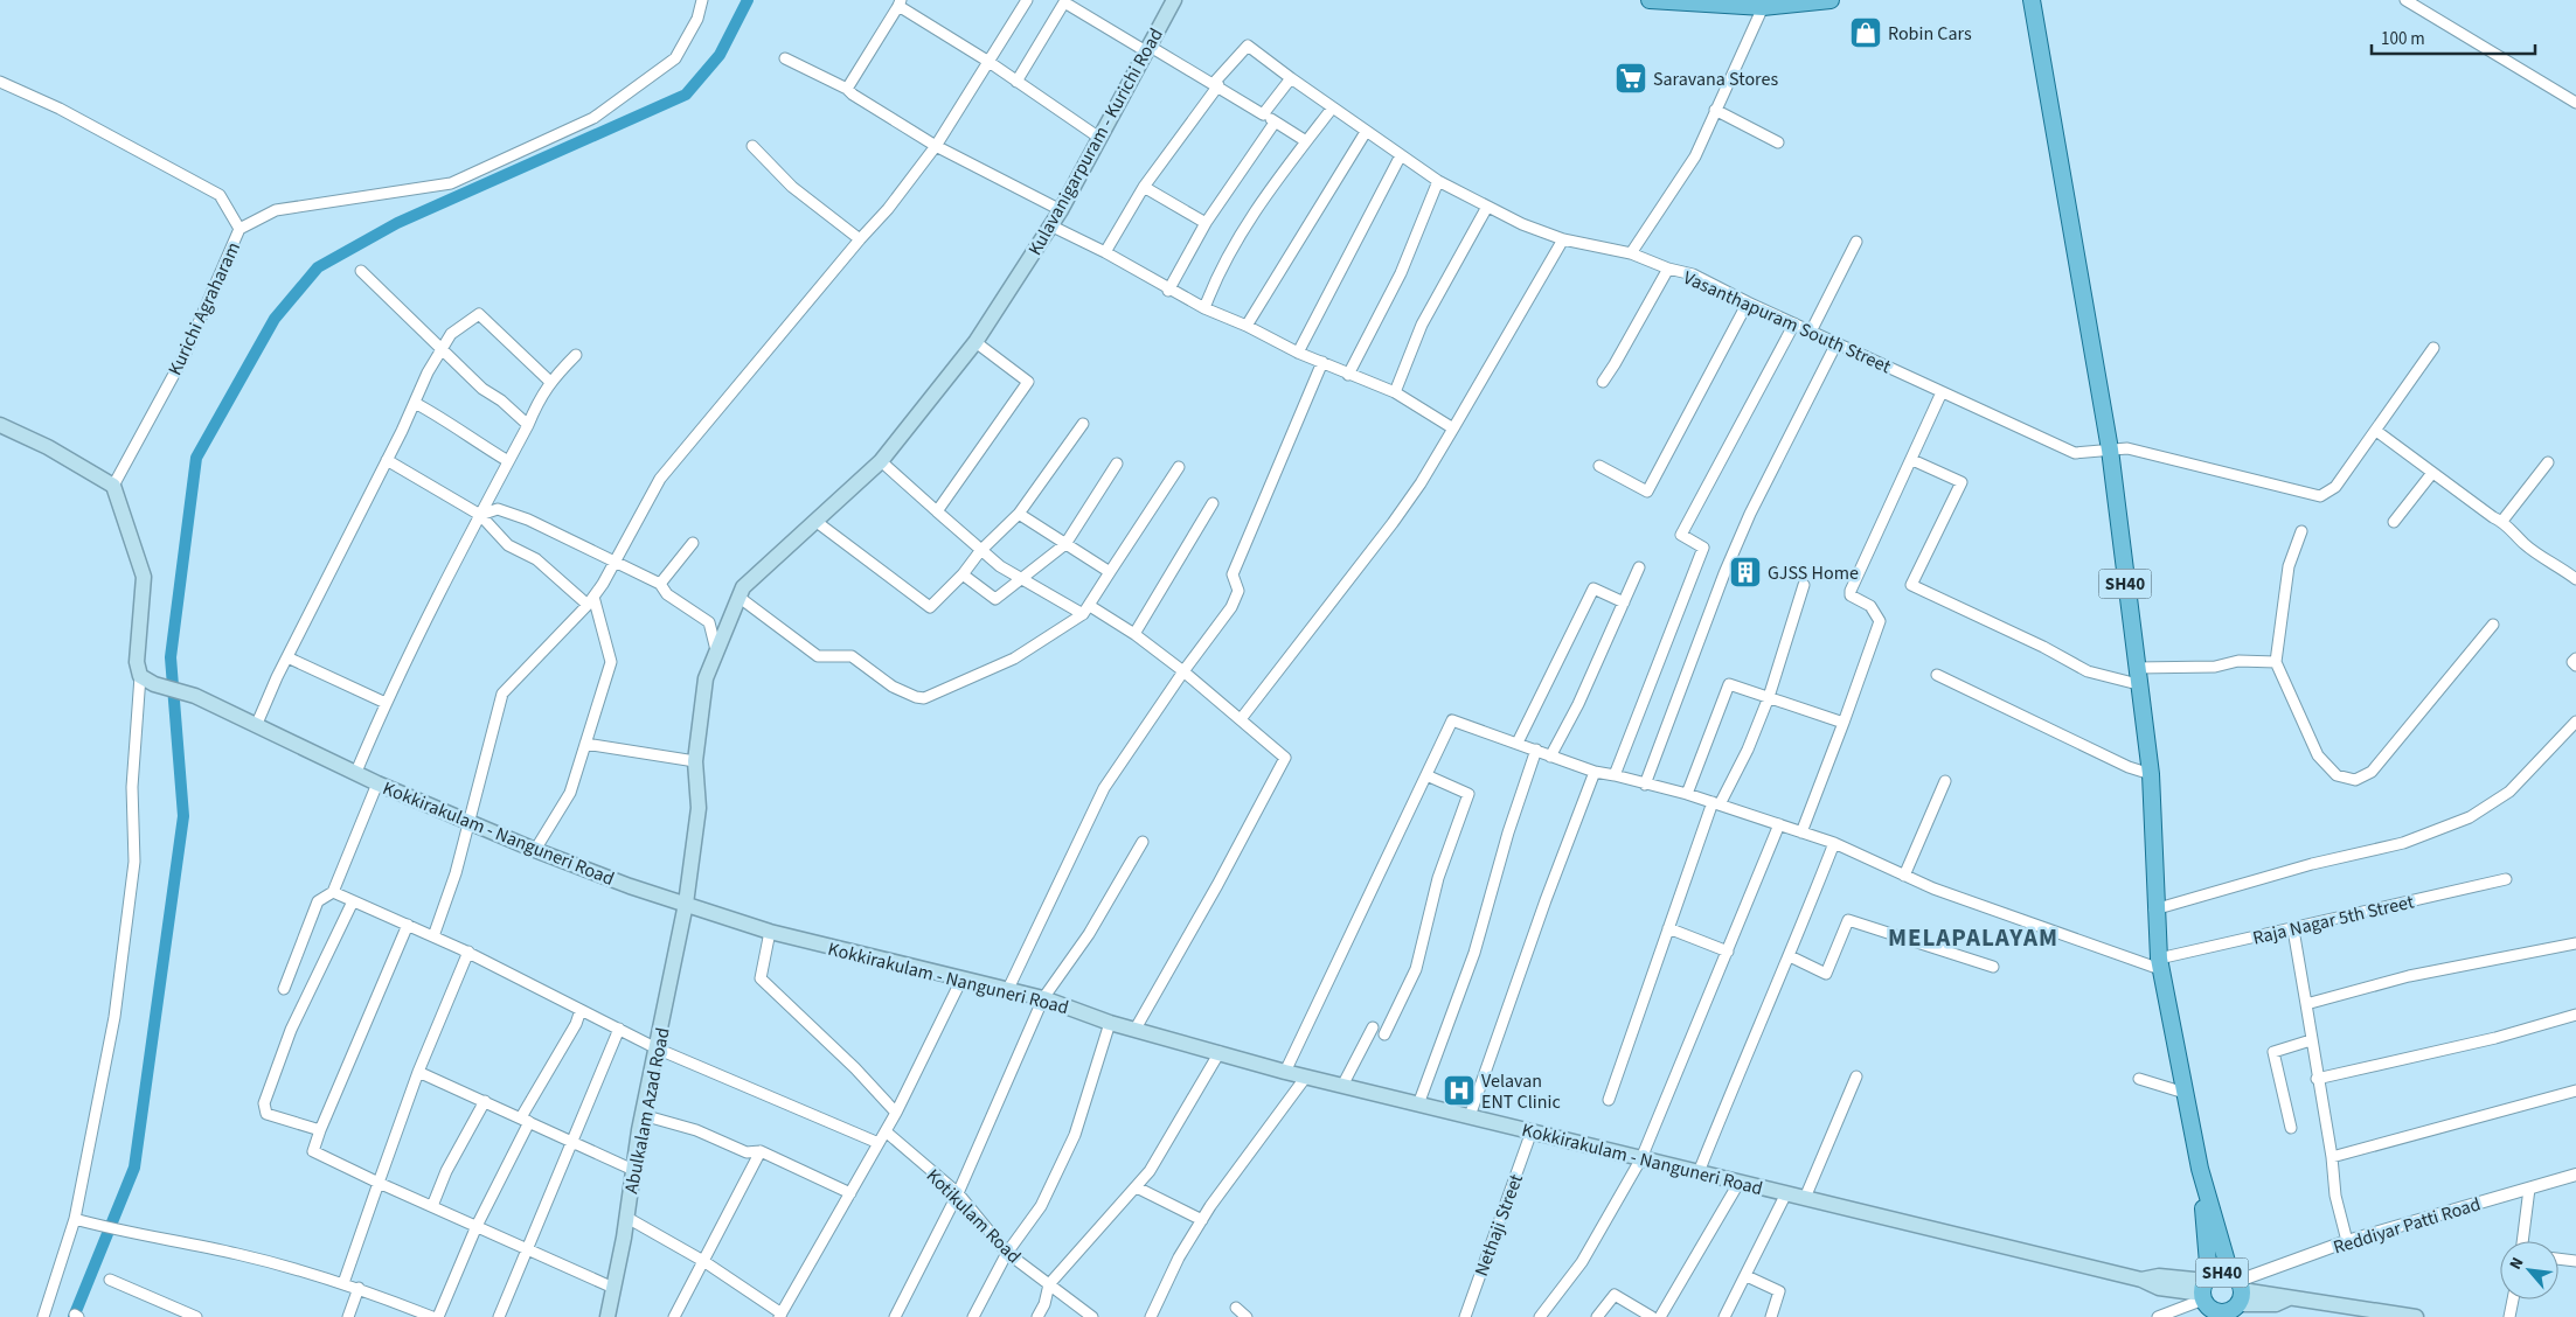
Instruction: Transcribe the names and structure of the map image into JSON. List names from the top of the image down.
{
  "streets": {
    "main road": [
      "Kulavanigarpuram - Kurichi Road",
      "SH40",
      "Kokkirakulam - Nanguneri Road",
      "Abulkalam Azad Road"
    ],
    "street": [
      "Kurichi Agraharam",
      "Vasanthapuram South Street",
      "Raja Nagar 5th Street",
      "Kotikulam Road",
      "Nethaji Street",
      "Reddiyar Patti Road"
    ]
  },
  "crossings": [
    ["Kulavanigarpuram - Kurichi Road", "Kokkirakulam - Nanguneri Road"],
    ["Kulavanigarpuram - Kurichi Road", "Abulkalam Azad Road"],
    ["Vasanthapuram South Street", "SH40"],
    ["SH40", "Kokkirakulam - Nanguneri Road"],
    ["SH40", "Raja Nagar 5th Street"],
    ["SH40", "Reddiyar Patti Road"],
    ["Kokkirakulam - Nanguneri Road", "Abulkalam Azad Road"],
    ["Kokkirakulam - Nanguneri Road", "Nethaji Street"]
  ],
  "districts": ["MELAPALAYAM"],
  "places": {
    "shop": ["Robin Cars"],
    "supermarket": ["Saravana Stores"],
    "building": ["GJSS Home"],
    "hospital": ["Velavan ENT Clinic"]
  },
  "scale_bar": "100 m",
  "north": "top left"
}
